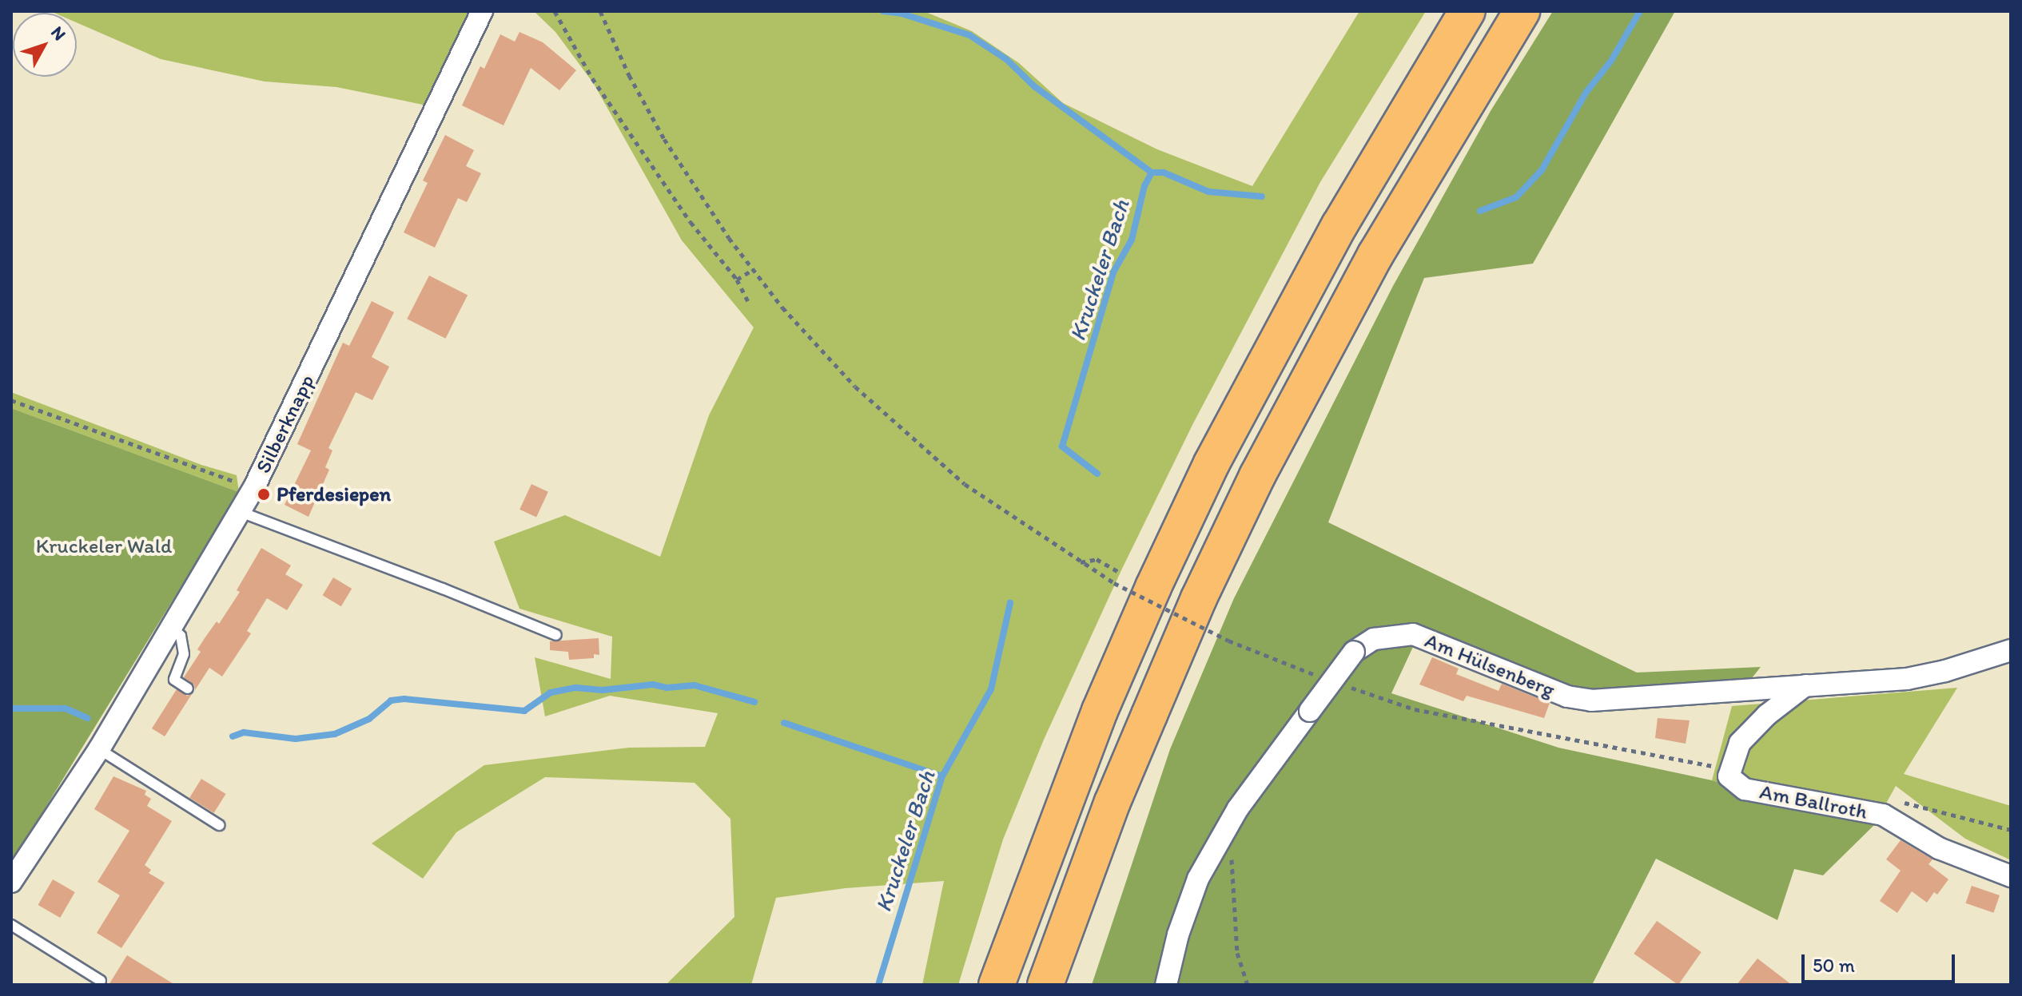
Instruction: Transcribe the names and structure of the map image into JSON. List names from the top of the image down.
{
  "streets": {
    "street": ["Silberknapp", "Am Hülsenberg", "Am Ballroth"]
  },
  "water": ["Kruckeler Bach"],
  "parks": ["Kruckeler Wald"],
  "places": ["Pferdesiepen"],
  "scale_bar": "50 m",
  "north": "top right"
}
